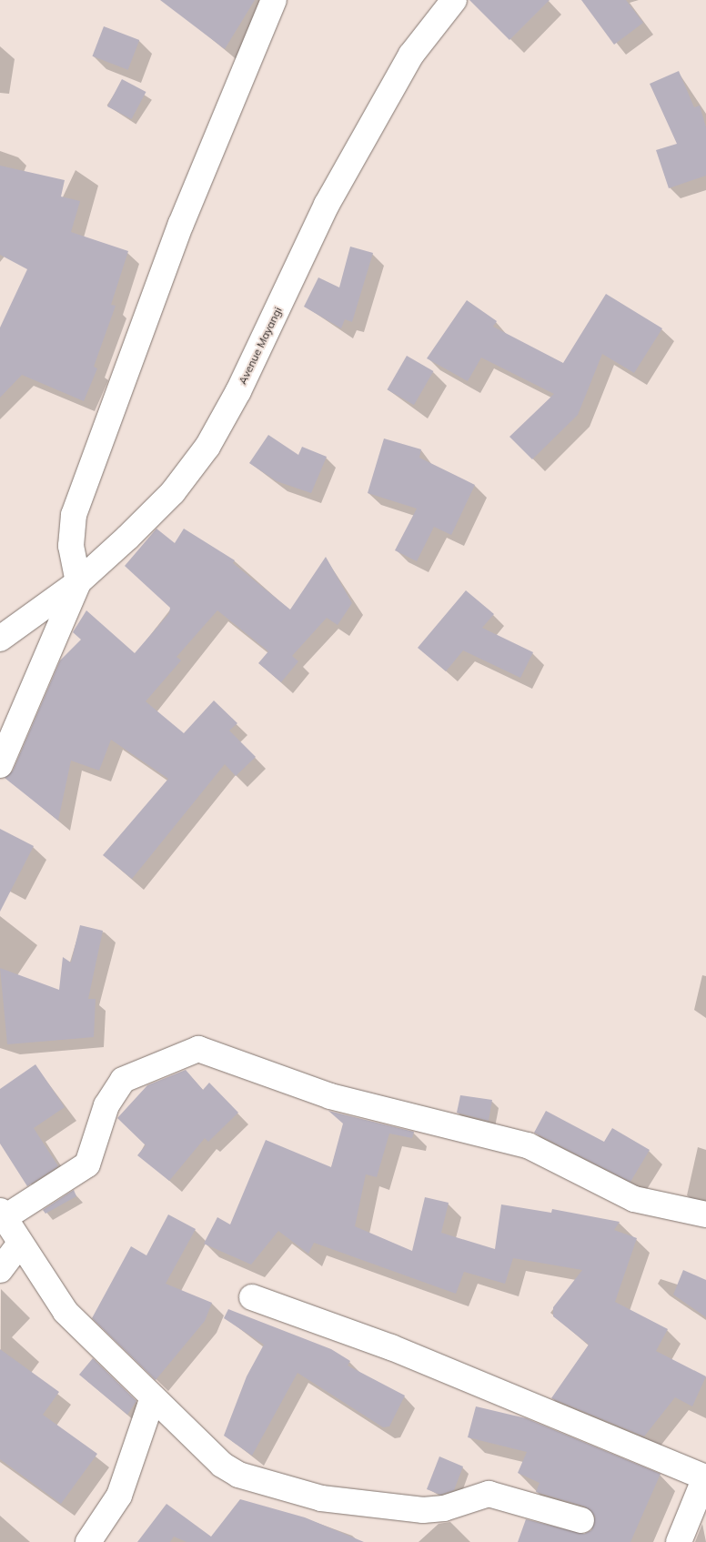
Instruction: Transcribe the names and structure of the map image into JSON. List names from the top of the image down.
{
  "streets": {
    "street": ["Avenue Mayangi"]
  }
}
